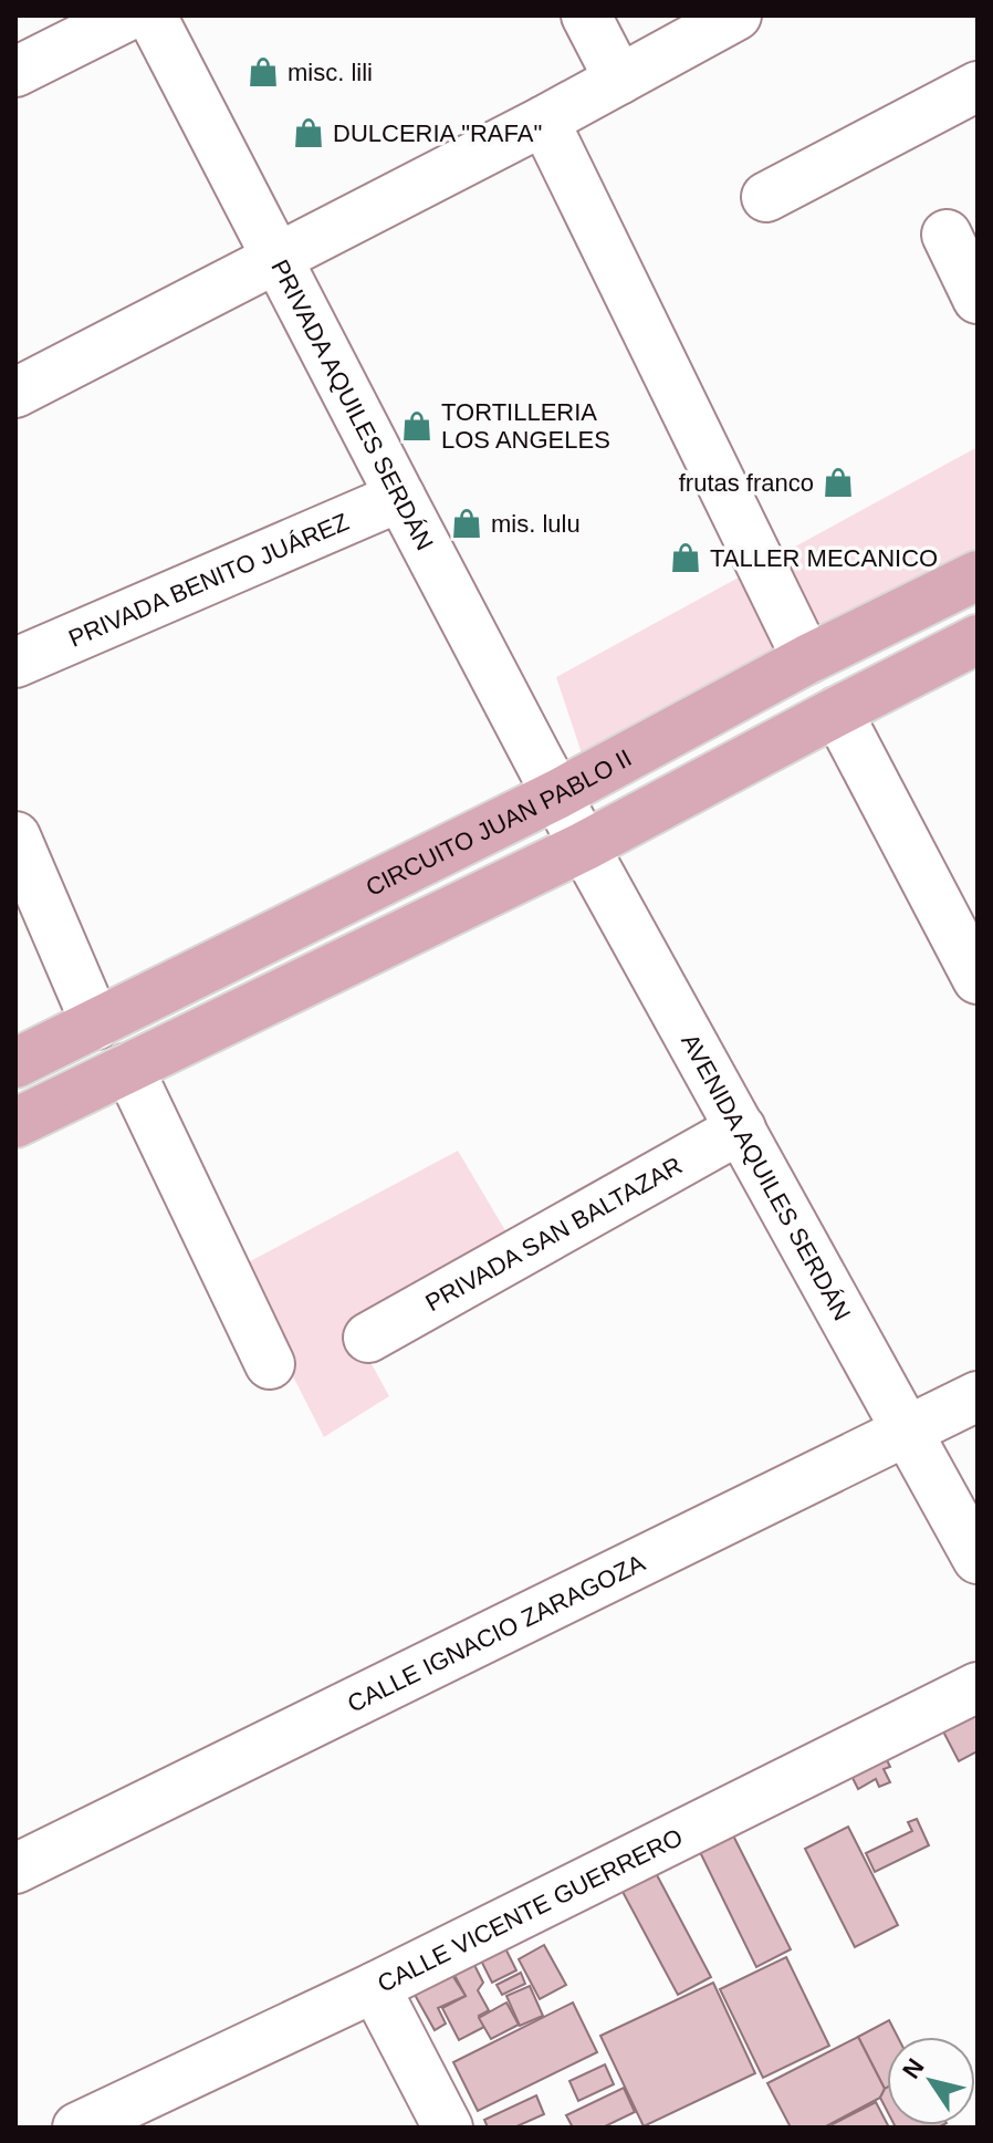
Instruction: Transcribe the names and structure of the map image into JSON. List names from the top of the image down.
{
  "streets": {
    "main road": ["CIRCUITO JUAN PABLO II"],
    "street": [
      "PRIVADA AQUILES SERDÁN",
      "PRIVADA BENITO JUÁREZ",
      "AVENIDA AQUILES SERDÁN",
      "PRIVADA SAN BALTAZAR",
      "CALLE IGNACIO ZARAGOZA",
      "CALLE VICENTE GUERRERO"
    ]
  },
  "crossings": [
    ["PRIVADA AQUILES SERDÁN", "PRIVADA BENITO JUÁREZ"],
    ["PRIVADA AQUILES SERDÁN", "CIRCUITO JUAN PABLO II"],
    ["PRIVADA AQUILES SERDÁN", "AVENIDA AQUILES SERDÁN"],
    ["CIRCUITO JUAN PABLO II", "AVENIDA AQUILES SERDÁN"],
    ["AVENIDA AQUILES SERDÁN", "PRIVADA SAN BALTAZAR"],
    ["AVENIDA AQUILES SERDÁN", "CALLE IGNACIO ZARAGOZA"]
  ],
  "places": {
    "shop": [
      "misc. lili",
      "DULCERIA \"RAFA\"",
      "TORTILLERIA LOS ANGELES",
      "frutas franco",
      "mis. lulu",
      "TALLER MECANICO"
    ]
  },
  "north": "top left"
}
